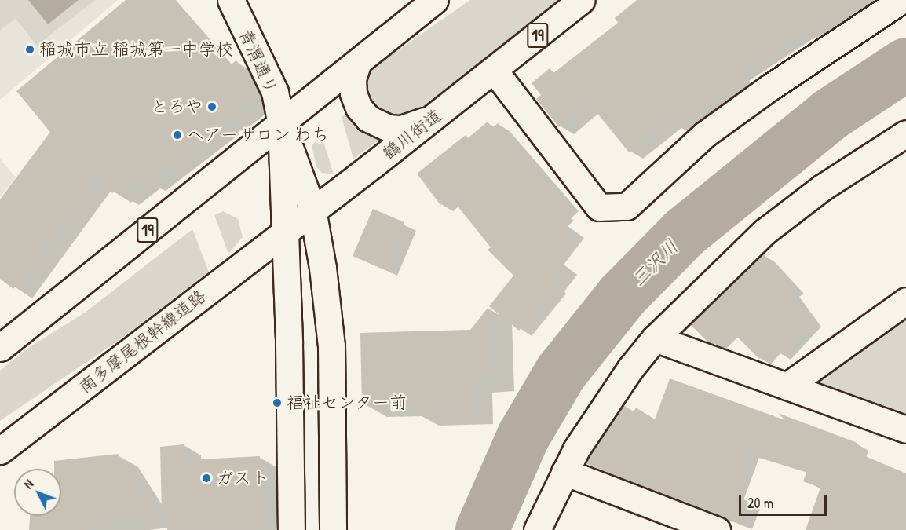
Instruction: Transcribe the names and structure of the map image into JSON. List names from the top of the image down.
{
  "streets": {
    "main road": [
      "19",
      "青渭通り",
      "鶴川街道",
      "南多摩尾根幹線道路"
    ]
  },
  "crossings": [
    ["19", "青渭通り"],
    ["19", "鶴川街道"],
    ["19", "南多摩尾根幹線道路"]
  ],
  "water": ["三沢川"],
  "places": [
    "稲城市立 稲城第一中学校",
    "とろや",
    "ヘアーサロン わち",
    "福祉センター前",
    "ガスト"
  ],
  "scale_bar": "20 m",
  "north": "top left"
}
